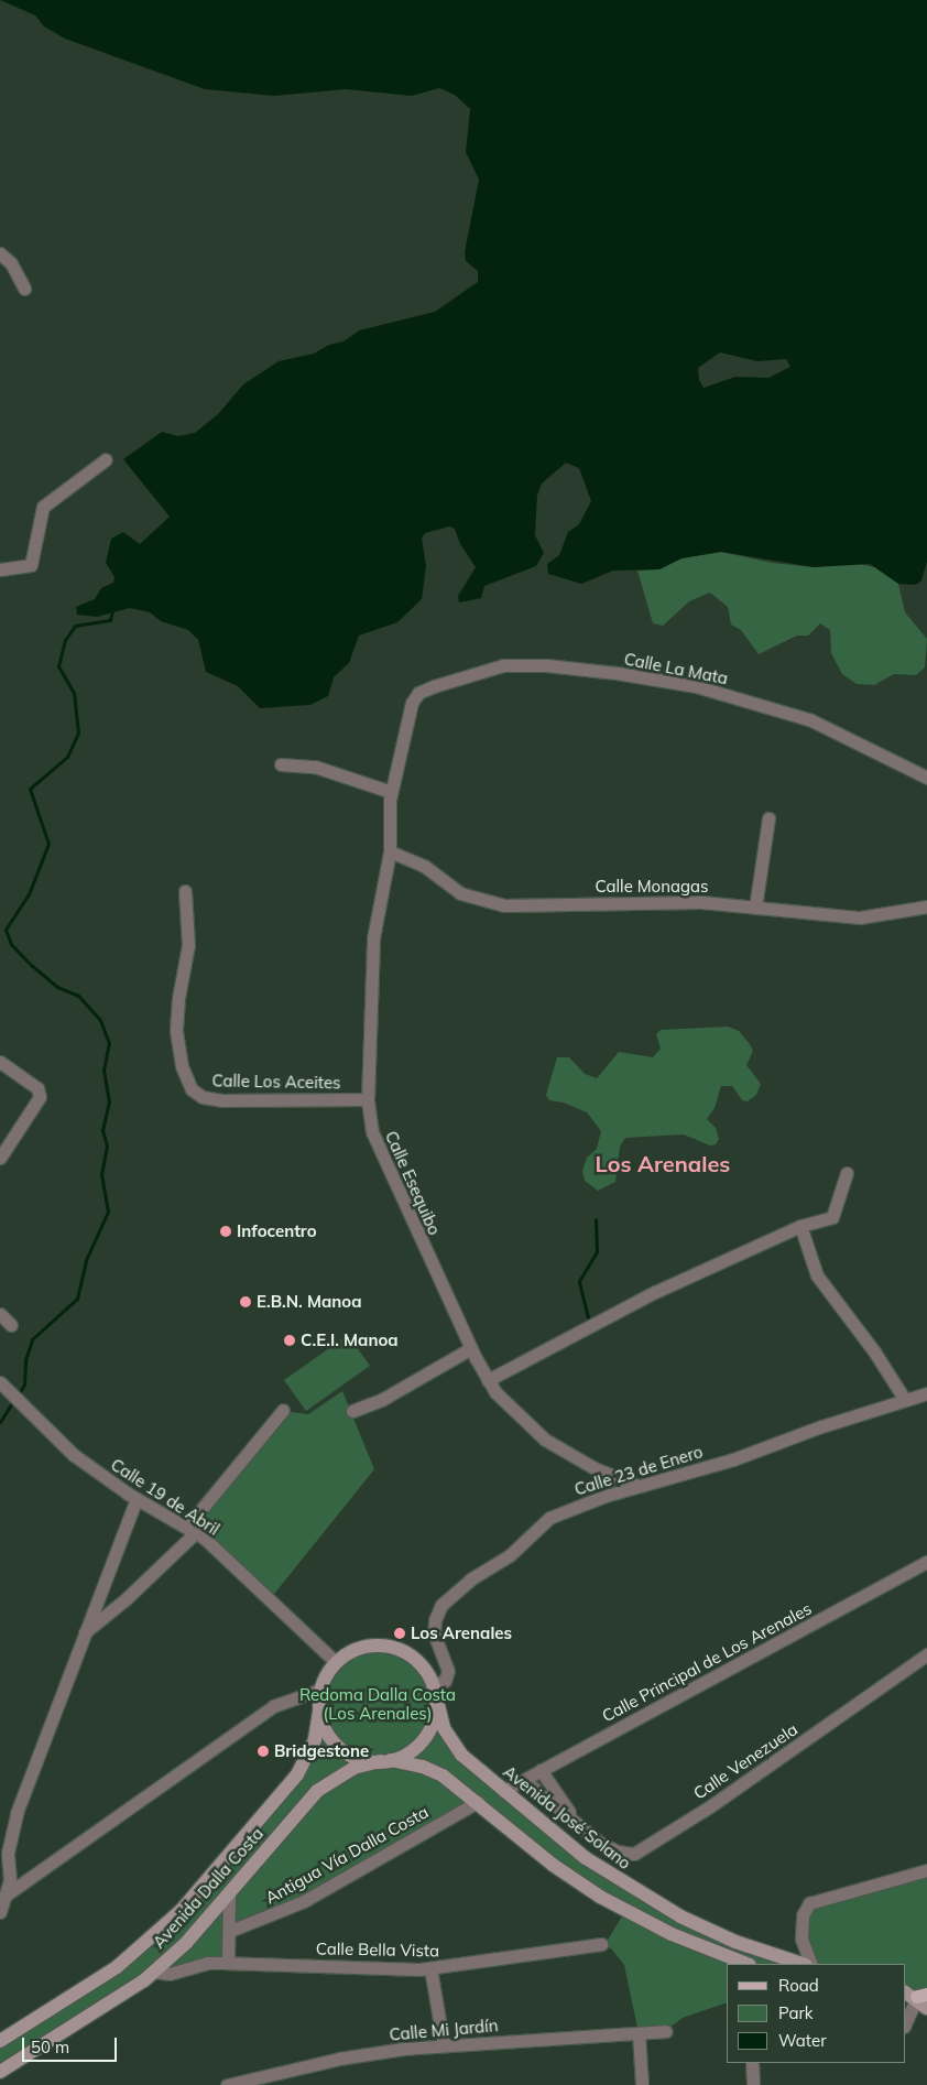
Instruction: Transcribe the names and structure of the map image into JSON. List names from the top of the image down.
{
  "streets": {
    "street": [
      "Calle La Mata",
      "Calle Monagas",
      "Calle Los Aceites",
      "Calle Esequibo",
      "Calle 23 de Enero",
      "Calle 19 de Abril",
      "Calle Principal de Los Arenales",
      "Calle Venezuela",
      "Avenida José Solano",
      "Antigua Vía Dalla Costa",
      "Avenida Dalla Costa",
      "Calle Bella Vista",
      "Calle Mi Jardín"
    ]
  },
  "crossings": [
    ["Calle La Mata", "Calle Esequibo"],
    ["Calle Monagas", "Calle Esequibo"],
    ["Calle Los Aceites", "Calle Esequibo"],
    ["Calle Esequibo", "Calle 23 de Enero"],
    ["Calle 23 de Enero", "Calle 19 de Abril"],
    ["Calle 23 de Enero", "Avenida José Solano"],
    ["Calle 23 de Enero", "Avenida Dalla Costa"],
    ["Calle 19 de Abril", "Avenida José Solano"],
    ["Calle 19 de Abril", "Avenida Dalla Costa"],
    ["Calle Principal de Los Arenales", "Calle Venezuela"],
    ["Calle Principal de Los Arenales", "Avenida José Solano"],
    ["Avenida José Solano", "Avenida Dalla Costa"],
    ["Avenida Dalla Costa", "Calle Bella Vista"]
  ],
  "districts": ["Los Arenales"],
  "parks": ["Redoma Dalla Costa (Los Arenales)"],
  "places": [
    "Infocentro",
    "E.B.N. Manoa",
    "C.E.I. Manoa",
    "Los Arenales",
    "Bridgestone"
  ],
  "legend": ["Road", "Park", "Water"],
  "scale_bar": "50 m"
}
